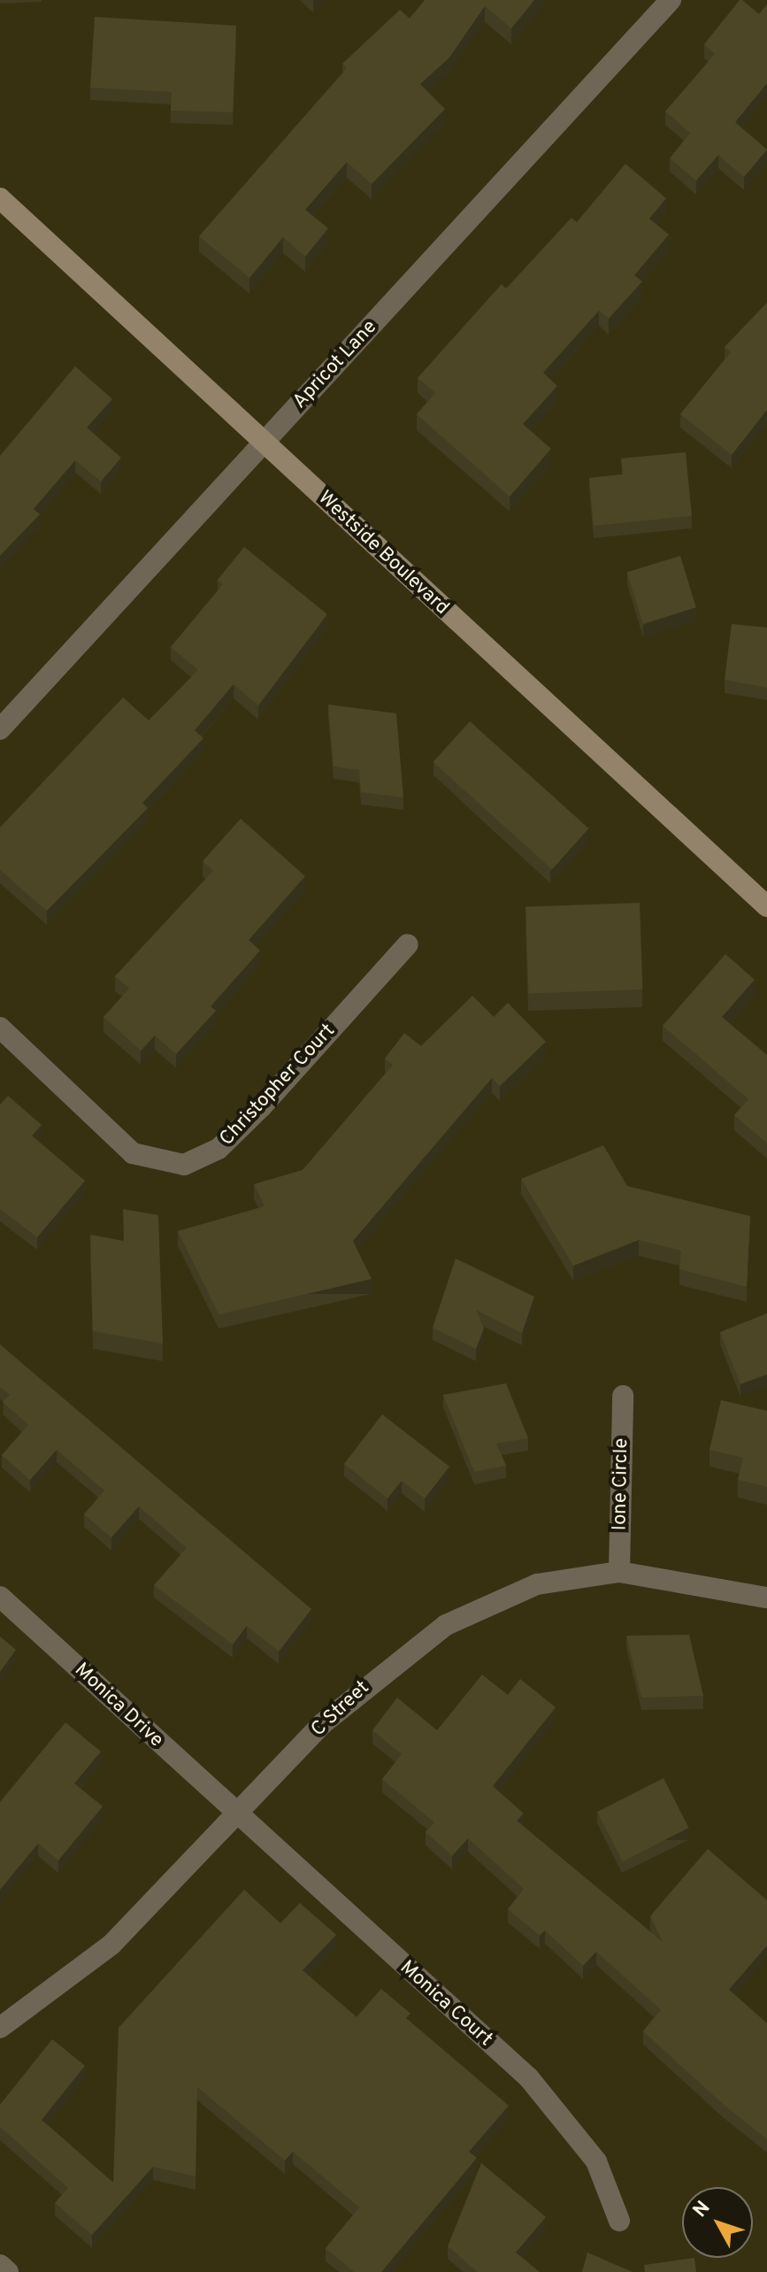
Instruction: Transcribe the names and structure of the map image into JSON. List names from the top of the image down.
{
  "streets": {
    "street": [
      "Apricot Lane",
      "Westside Boulevard",
      "Christopher Court",
      "Ione Circle",
      "Monica Drive",
      "C Street",
      "Monica Court"
    ]
  },
  "crossings": [
    ["Apricot Lane", "Westside Boulevard"],
    ["Ione Circle", "C Street"],
    ["Monica Drive", "C Street"],
    ["Monica Drive", "Monica Court"],
    ["C Street", "Monica Court"]
  ],
  "north": "top left"
}
